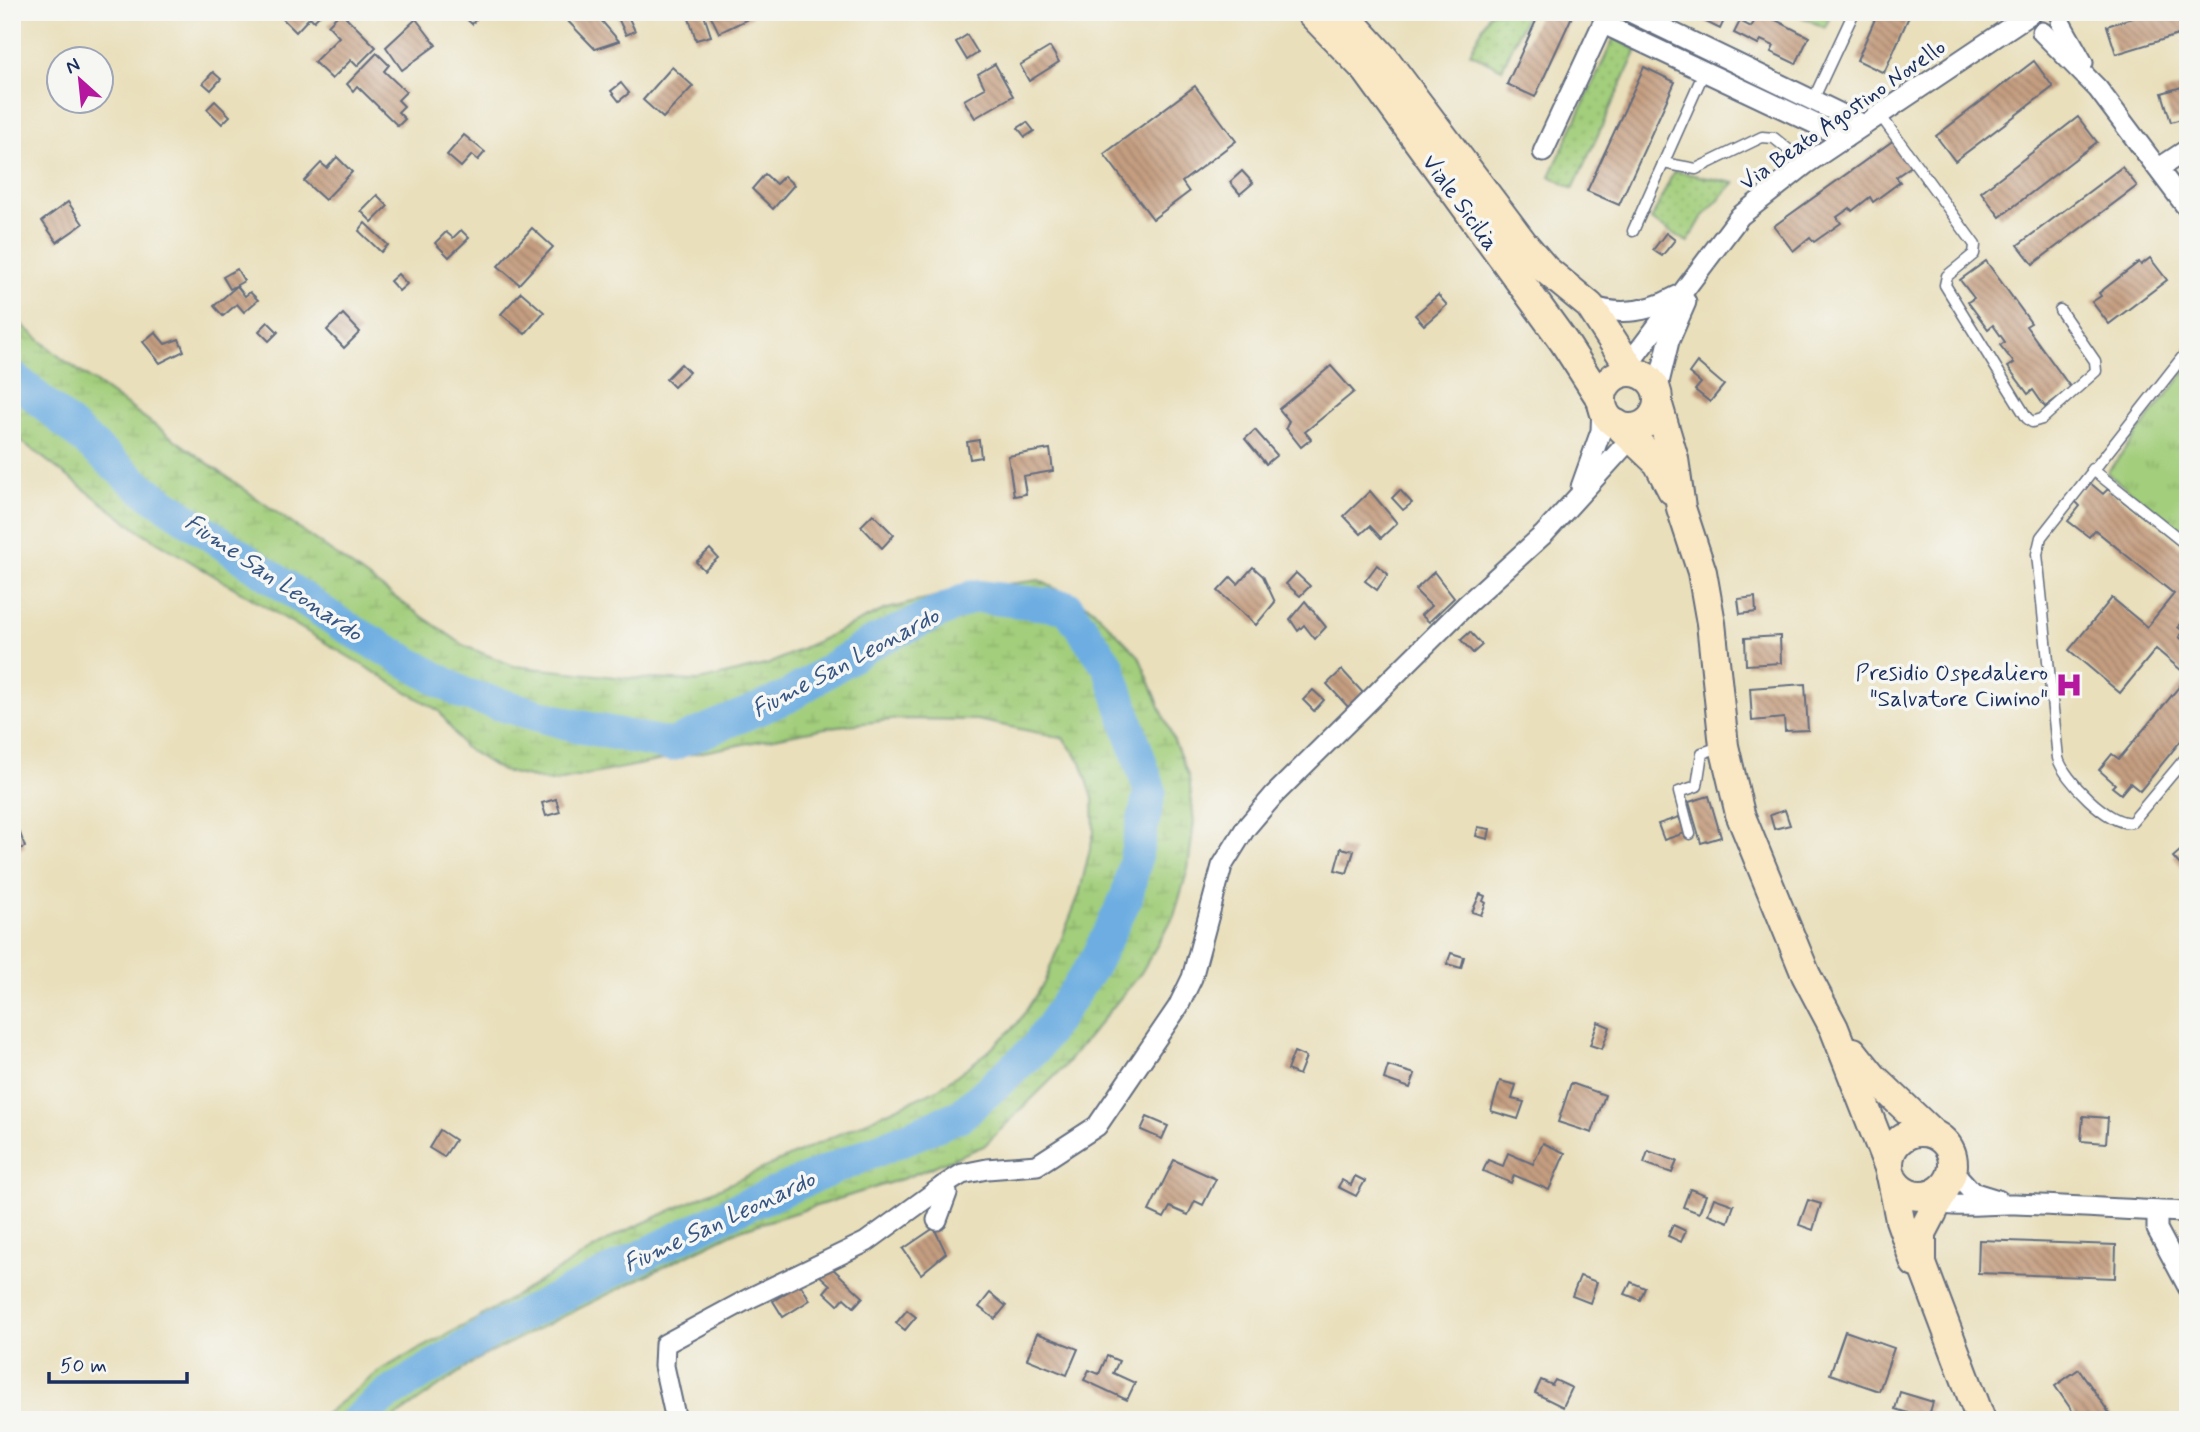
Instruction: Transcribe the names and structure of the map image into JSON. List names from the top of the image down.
{
  "streets": {
    "main road": ["Viale Sicilia"],
    "street": ["Via Beato Agostino Novello"]
  },
  "water": ["Fiume San Leonardo"],
  "places": {
    "hospital": ["Presidio Ospedaliero \"Salvatore Cimino\""]
  },
  "scale_bar": "50 m",
  "north": "top left"
}
